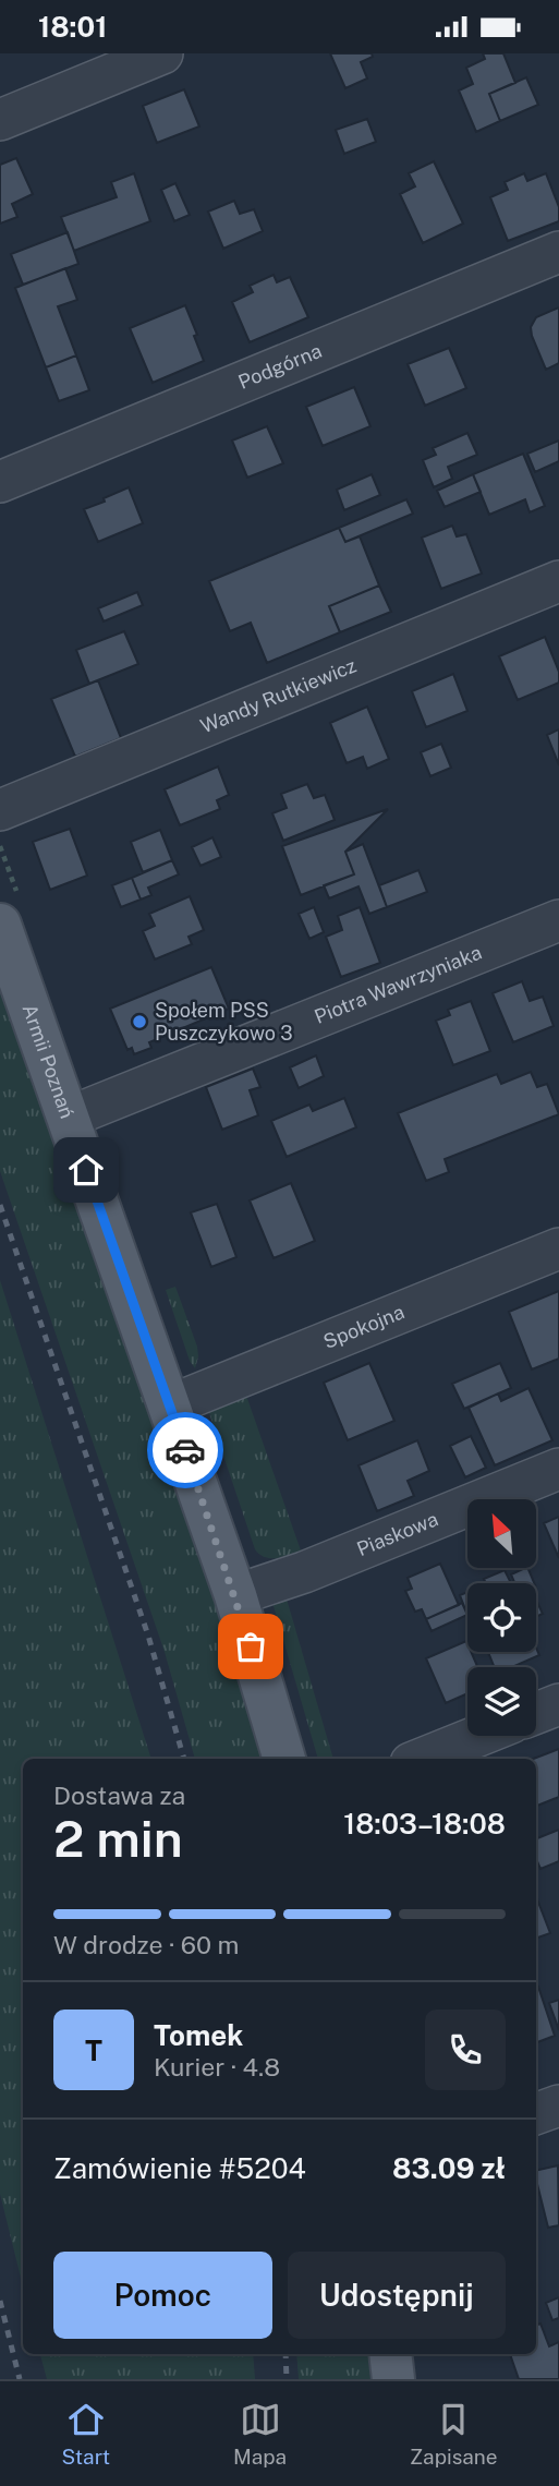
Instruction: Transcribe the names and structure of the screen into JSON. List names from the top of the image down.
{
  "streets": {
    "main road": ["Armii Poznań"],
    "street": [
      "Podgórna",
      "Wandy Rutkiewicz",
      "Piotra Wawrzyniaka",
      "Spokojna",
      "Piaskowa"
    ]
  },
  "crossings": [
    ["Piotra Wawrzyniaka", "Armii Poznań"],
    ["Armii Poznań", "Spokojna"],
    ["Armii Poznań", "Piaskowa"]
  ],
  "places": ["Społem PSS Puszczykowo 3"],
  "north": "top left",
  "page": {
    "status": "18:01",
    "heading": ["2 min", "Dostawa za", "18:03–18:08"],
    "panel": [
      "Tomek",
      "Kurier · 4.8",
      "Zamówienie #5204",
      "83.09 zł"
    ],
    "bar": "W drodze · 60 m",
    "round": "T",
    "buttons": ["Pomoc", "Udostępnij"],
    "tabs": ["Start", "Mapa", "Zapisane"]
  }
}
